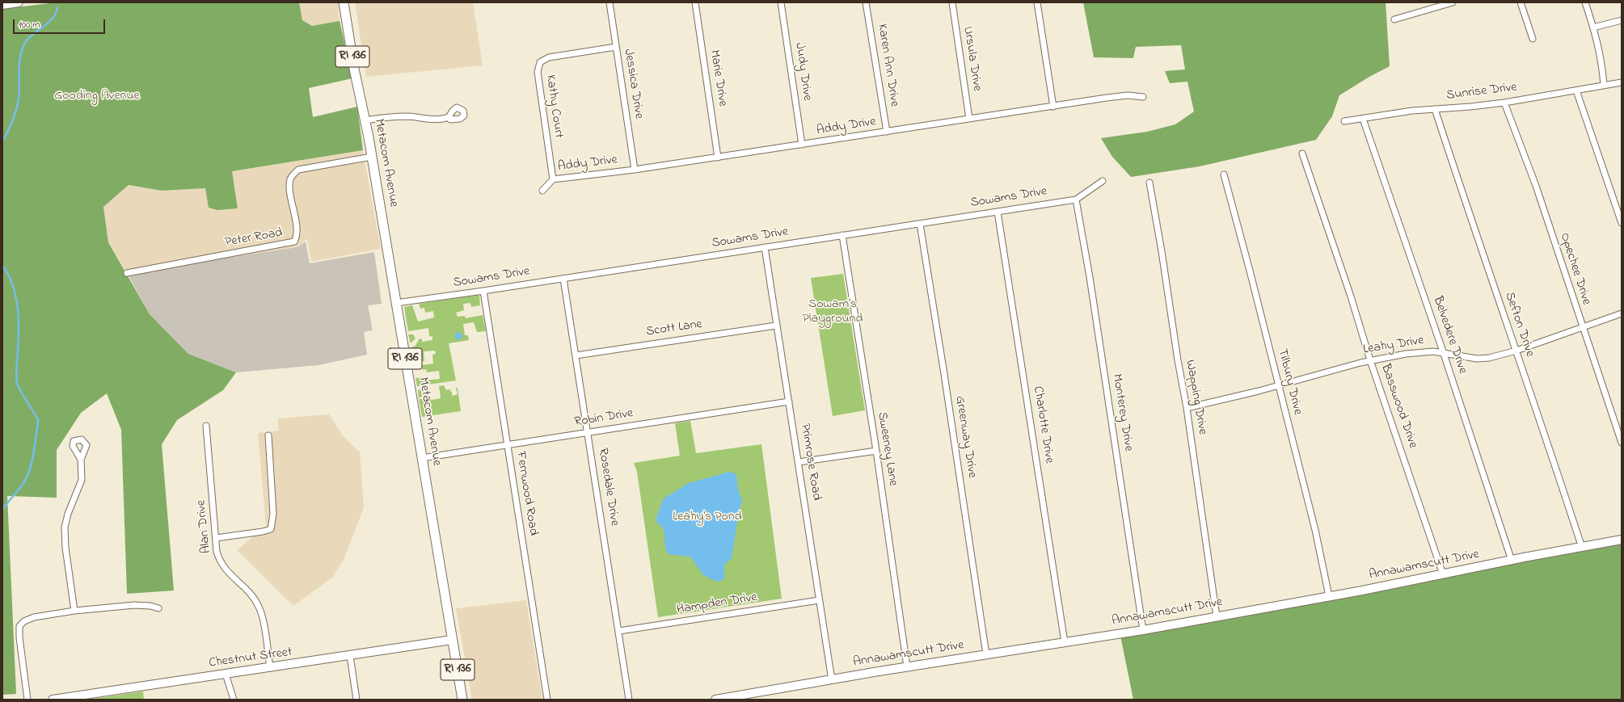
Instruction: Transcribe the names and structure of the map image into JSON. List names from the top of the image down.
{
  "streets": {
    "main road": ["RI 136", "Metacom Avenue"],
    "street": [
      "Ursula Drive",
      "Karen Ann Drive",
      "Judy Drive",
      "Marie Drive",
      "Jessica Drive",
      "Sunrise Drive",
      "Kathy Court",
      "Addy Drive",
      "Sowams Drive",
      "Peter Road",
      "Opechee Drive",
      "Sefton Drive",
      "Scott Lane",
      "Belvedere Drive",
      "Leahy Drive",
      "Tilbury Drive",
      "Wapping Drive",
      "Basswood Drive",
      "Monterey Drive",
      "Robin Drive",
      "Charlotte Drive",
      "Greenway Drive",
      "Sweeney Lane",
      "Primrose Road",
      "Rosedale Drive",
      "Fernwood Road",
      "Alan Drive",
      "Annawamscutt Drive",
      "Hampden Drive",
      "Chestnut Street"
    ]
  },
  "crossings": [
    ["Ursula Drive", "Addy Drive"],
    ["Karen Ann Drive", "Addy Drive"],
    ["Judy Drive", "Addy Drive"],
    ["Marie Drive", "Addy Drive"],
    ["Jessica Drive", "Kathy Court"],
    ["Jessica Drive", "Addy Drive"],
    ["Sunrise Drive", "Opechee Drive"],
    ["Sunrise Drive", "Sefton Drive"],
    ["Sunrise Drive", "Belvedere Drive"],
    ["Kathy Court", "Addy Drive"],
    ["Metacom Avenue", "Sowams Drive"],
    ["Metacom Avenue", "Peter Road"],
    ["Metacom Avenue", "Robin Drive"],
    ["Metacom Avenue", "Chestnut Street"],
    ["Sowams Drive", "Monterey Drive"],
    ["Sowams Drive", "Charlotte Drive"],
    ["Sowams Drive", "Greenway Drive"],
    ["Sowams Drive", "Sweeney Lane"],
    ["Sowams Drive", "Primrose Road"],
    ["Sowams Drive", "Rosedale Drive"],
    ["Sowams Drive", "Fernwood Road"],
    ["Opechee Drive", "Leahy Drive"],
    ["Sefton Drive", "Leahy Drive"],
    ["Sefton Drive", "Annawamscutt Drive"],
    ["Scott Lane", "Primrose Road"],
    ["Scott Lane", "Rosedale Drive"],
    ["Belvedere Drive", "Leahy Drive"],
    ["Belvedere Drive", "Annawamscutt Drive"],
    ["Leahy Drive", "Tilbury Drive"],
    ["Leahy Drive", "Wapping Drive"],
    ["Leahy Drive", "Basswood Drive"],
    ["Tilbury Drive", "Annawamscutt Drive"],
    ["Wapping Drive", "Annawamscutt Drive"],
    ["Basswood Drive", "Annawamscutt Drive"],
    ["Monterey Drive", "Annawamscutt Drive"],
    ["Robin Drive", "Primrose Road"],
    ["Robin Drive", "Rosedale Drive"],
    ["Robin Drive", "Fernwood Road"],
    ["Charlotte Drive", "Annawamscutt Drive"],
    ["Greenway Drive", "Annawamscutt Drive"],
    ["Sweeney Lane", "Annawamscutt Drive"],
    ["Primrose Road", "Annawamscutt Drive"],
    ["Primrose Road", "Hampden Drive"],
    ["Rosedale Drive", "Hampden Drive"],
    ["Alan Drive", "Chestnut Street"]
  ],
  "parks": ["Gooding Avenue", "Sowam's Playground", "Leahy's Pond"],
  "scale_bar": "100 m"
}
